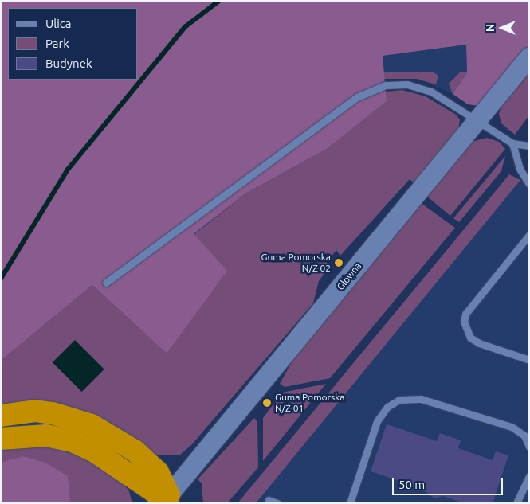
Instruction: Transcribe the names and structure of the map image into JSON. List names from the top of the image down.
{
  "streets": {
    "main road": ["Główna"]
  },
  "places": ["Guma Pomorska N/Ż 02", "Guma Pomorska N/Ż 01"],
  "legend": ["Ulica", "Park", "Budynek"],
  "scale_bar": "50 m",
  "north": "left"
}
